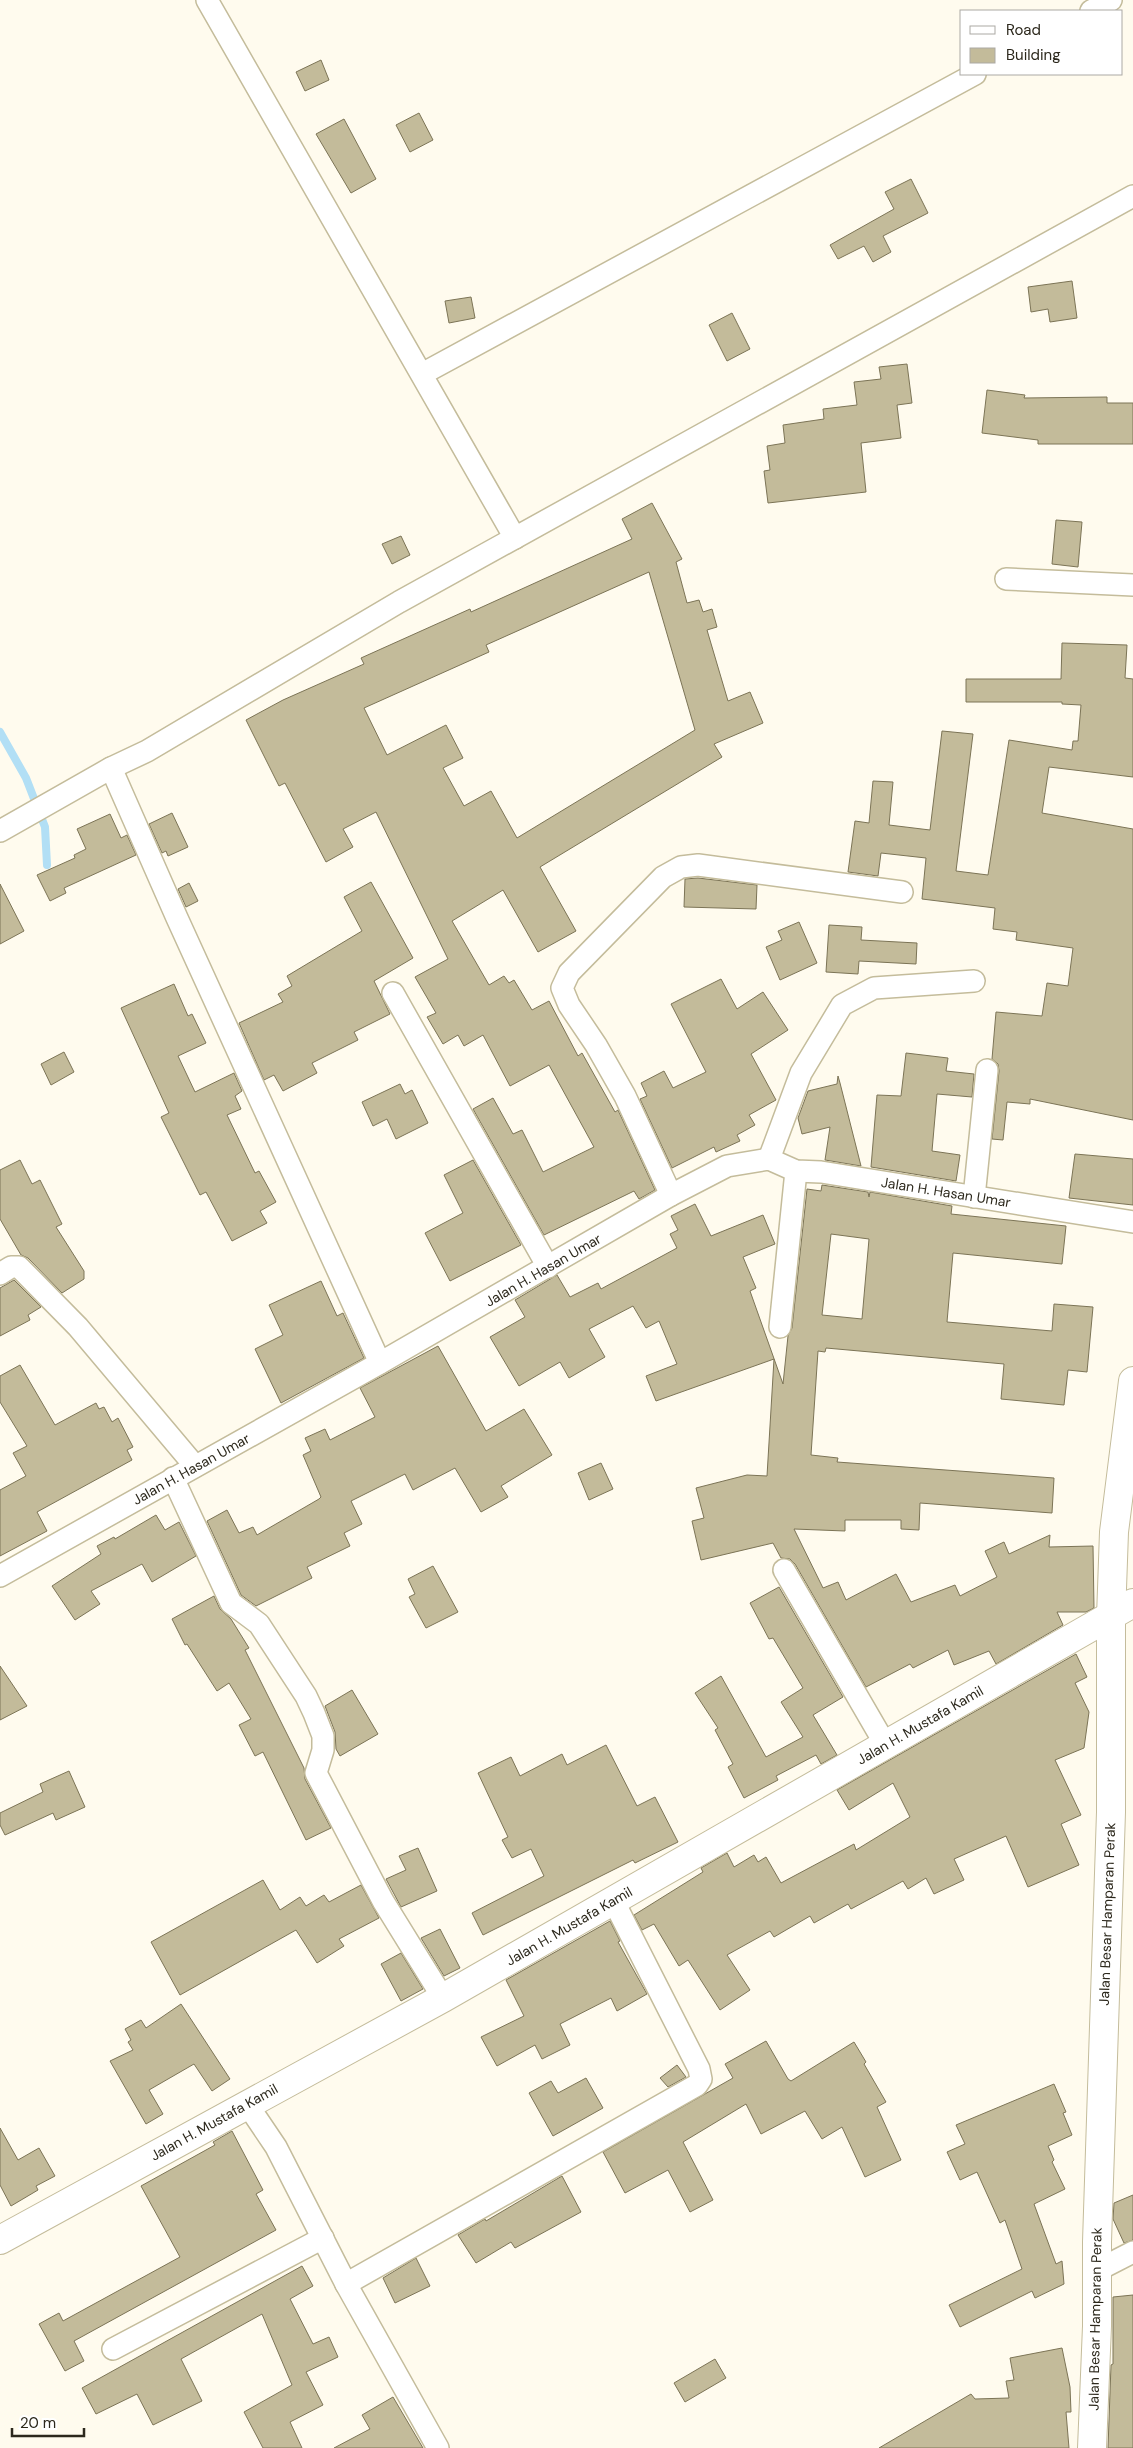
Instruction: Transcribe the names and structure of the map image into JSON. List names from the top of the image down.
{
  "streets": {
    "street": ["Jalan H. Hasan Umar", "Jalan H. Mustafa Kamil", "Jalan Besar Hamparan Perak"]
  },
  "crossings": [
    ["Jalan H. Mustafa Kamil", "Jalan Besar Hamparan Perak"]
  ],
  "legend": ["Road", "Building"],
  "scale_bar": "20 m"
}
